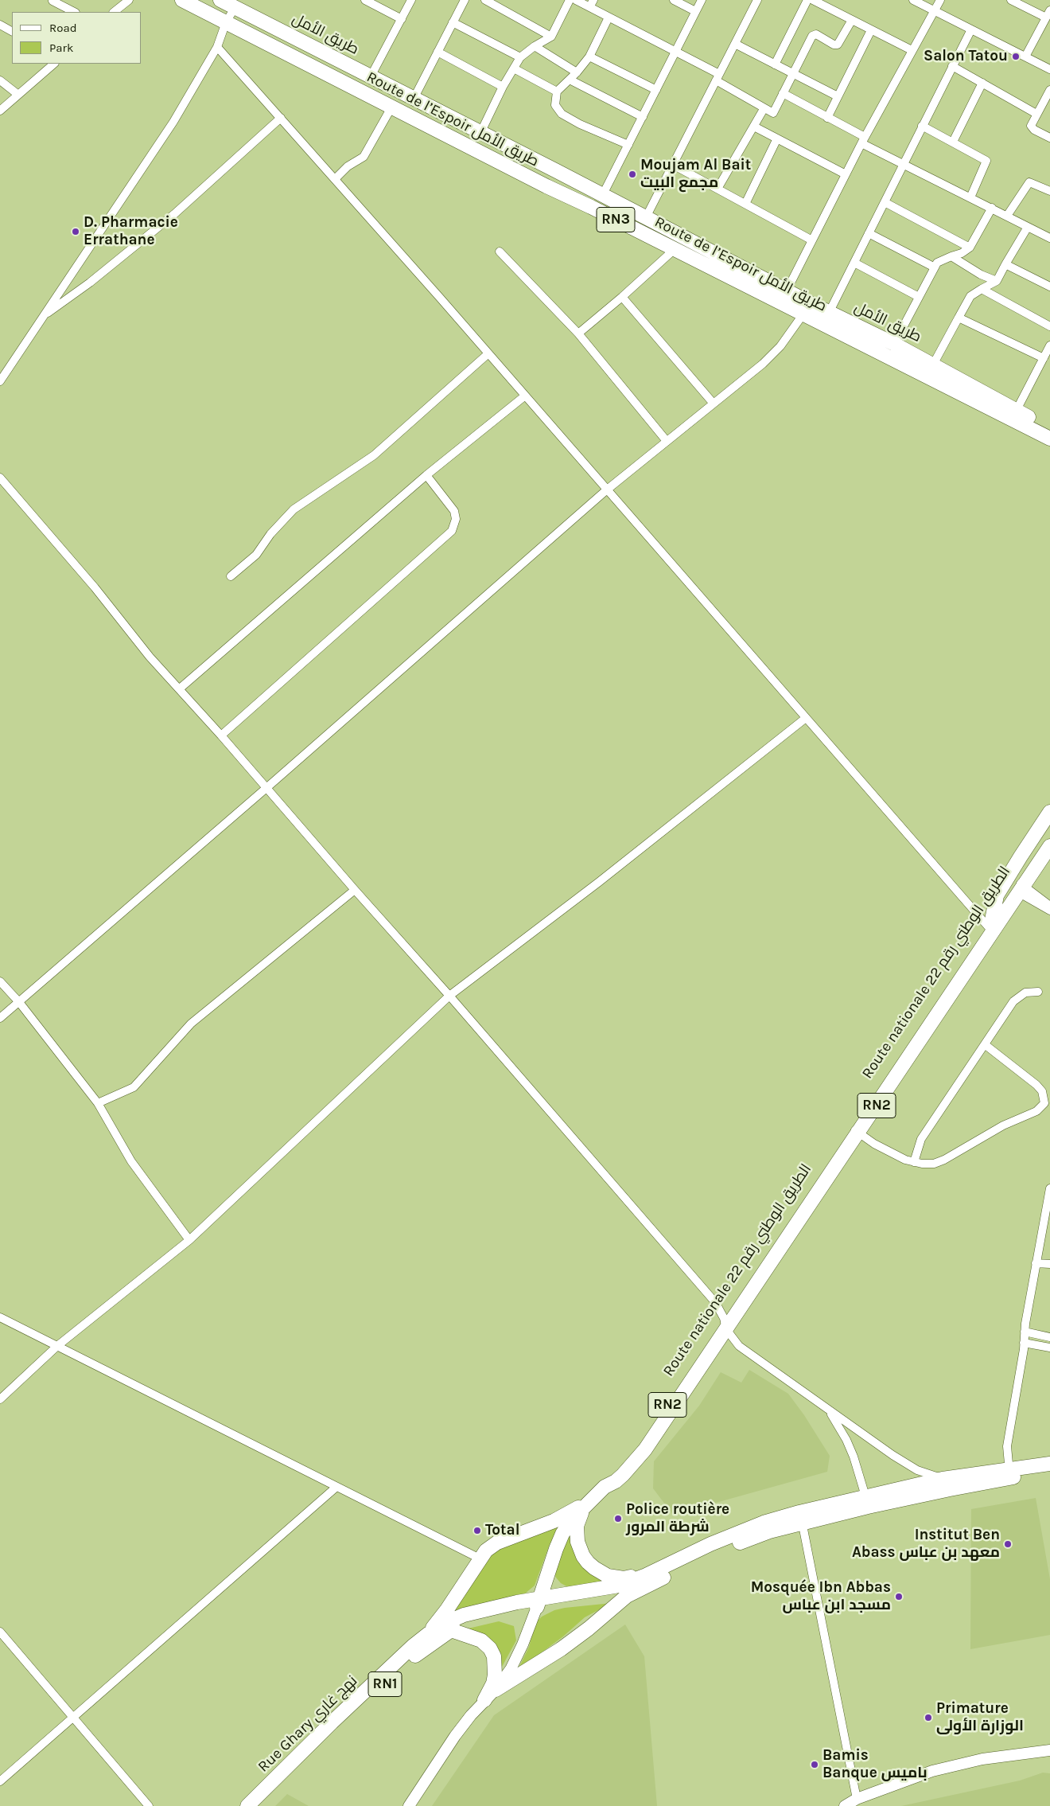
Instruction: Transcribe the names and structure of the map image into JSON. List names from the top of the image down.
{
  "streets": {
    "highway": [
      "طريق الأمل",
      "Route de l’Espoir طريق الأمل",
      "RN3",
      "Route nationale 22 الطريق الوطني رقم",
      "RN2",
      "RN1",
      "Rue Ghary نهج غاري"
    ]
  },
  "crossings": [
    ["طريق الأمل", "Route de l’Espoir طريق الأمل"],
    ["Route nationale 22 الطريق الوطني رقم", "RN2"],
    ["RN2", "Rue Ghary نهج غاري"]
  ],
  "places": [
    "Salon Tatou",
    "Moujam Al Bait مجمع البيت",
    "D. Pharmacie Errathane",
    "Police routière شرطة المرور",
    "Total",
    "Institut Ben Abass معهد بن عباس",
    "Mosquée Ibn Abbas مسجد ابن عباس",
    "Primature الوزارة الأولى",
    "Bamis Banque باميس"
  ],
  "legend": ["Road", "Park"]
}
